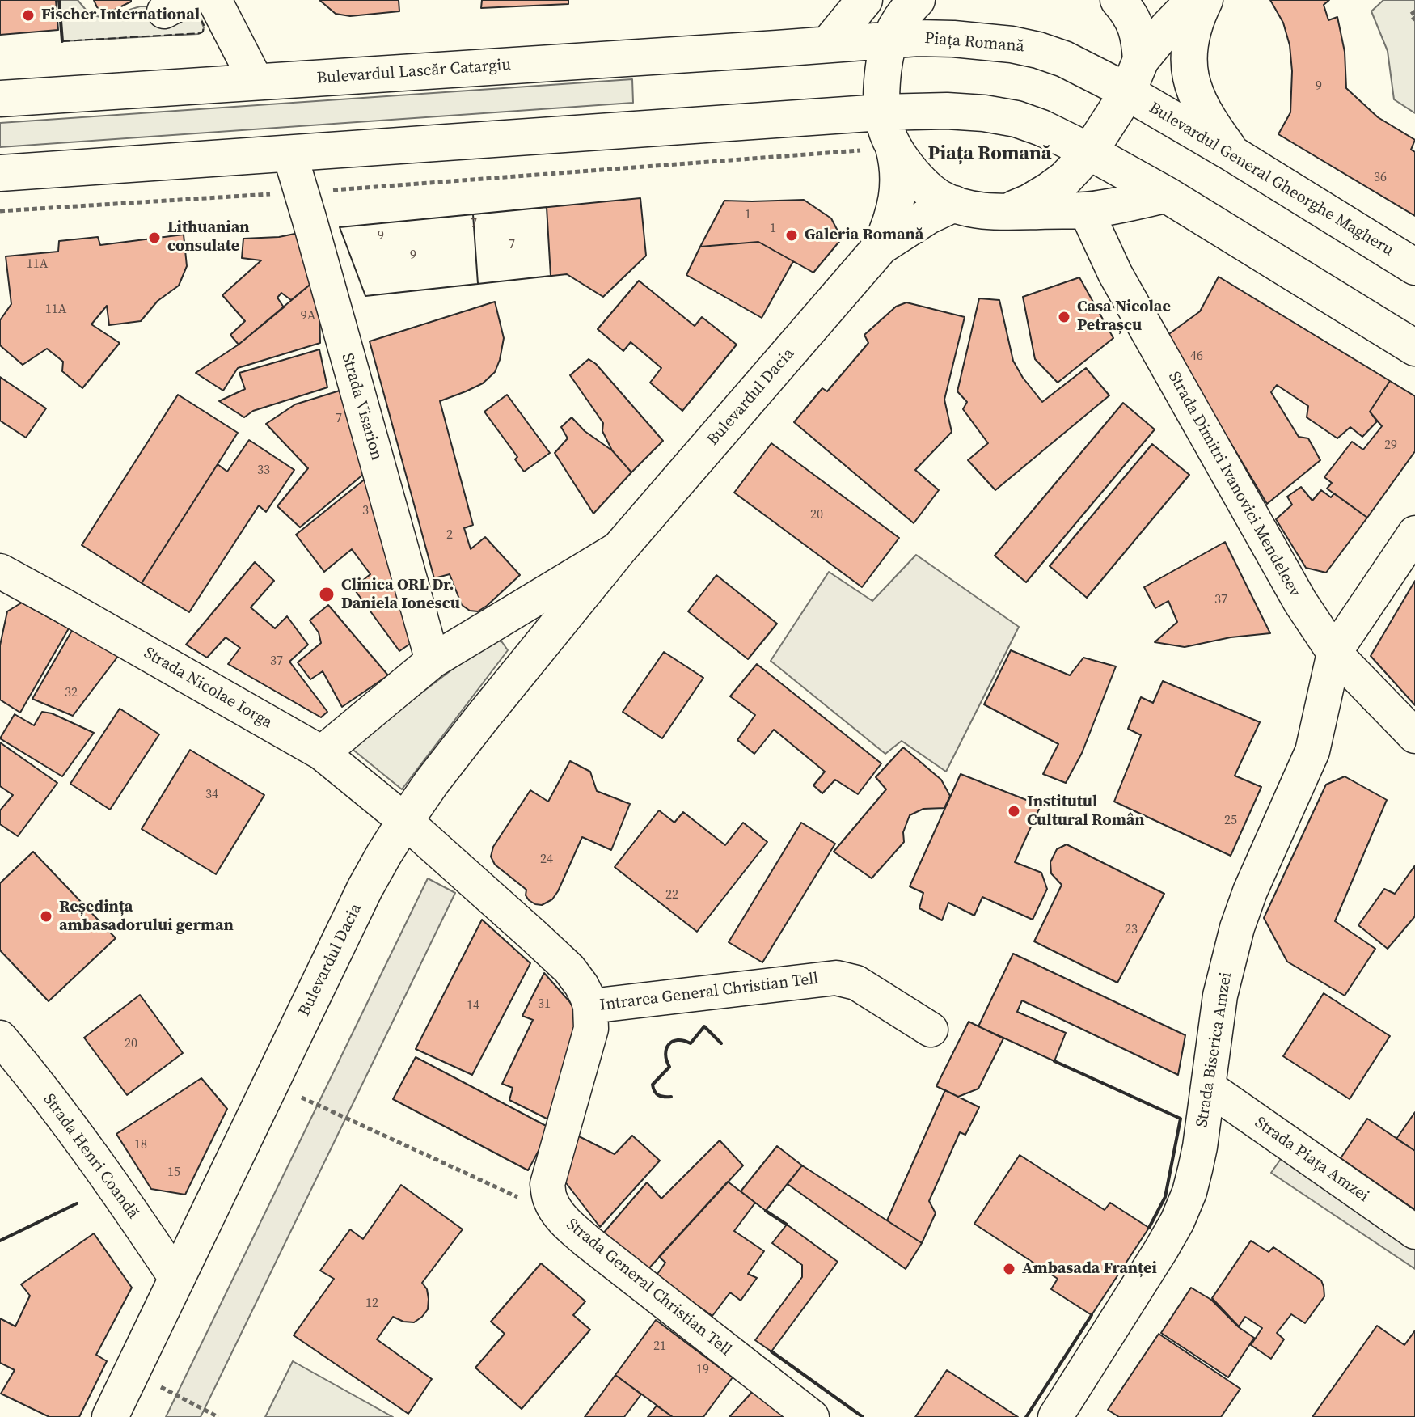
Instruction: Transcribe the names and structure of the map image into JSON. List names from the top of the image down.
{
  "streets": {
    "main road": [
      "Piața Romană",
      "Bulevardul Lascăr Catargiu",
      "Bulevardul General Gheorghe Magheru",
      "Bulevardul Dacia"
    ],
    "street": [
      "Strada Visarion",
      "Strada Dimitri Ivanovici Mendeleev",
      "Strada Nicolae Iorga",
      "Intrarea General Christian Tell",
      "Strada Biserica Amzei",
      "Strada Henri Coandă",
      "Strada Piața Amzei",
      "Strada General Christian Tell"
    ]
  },
  "crossings": [
    ["Piața Romană", "Bulevardul Lascăr Catargiu"],
    ["Piața Romană", "Bulevardul General Gheorghe Magheru"],
    ["Bulevardul Dacia", "Strada Visarion"],
    ["Bulevardul Dacia", "Strada Nicolae Iorga"],
    ["Bulevardul Dacia", "Strada Henri Coandă"],
    ["Strada Dimitri Ivanovici Mendeleev", "Strada Biserica Amzei"],
    ["Strada Biserica Amzei", "Strada Piața Amzei"]
  ],
  "districts": ["Piața Romană"],
  "places": [
    "Fischer International",
    "Galeria Romană",
    "Lithuanian consulate",
    "Casa Nicolae Petrașcu",
    "Clinica ORL Dr. Daniela Ionescu",
    "Institutul Cultural Român",
    "Reședința ambasadorului german",
    "Ambasada Franței"
  ],
  "house_numbers": [
    "9",
    "36",
    "1",
    "7",
    "1",
    "9",
    "7",
    "9",
    "11A",
    "11A",
    "9A",
    "46",
    "7",
    "29",
    "33",
    "3",
    "20",
    "2",
    "37",
    "37",
    "32",
    "34",
    "25",
    "24",
    "22",
    "23",
    "31",
    "14",
    "20",
    "18",
    "15",
    "12",
    "21",
    "19"
  ]
}
